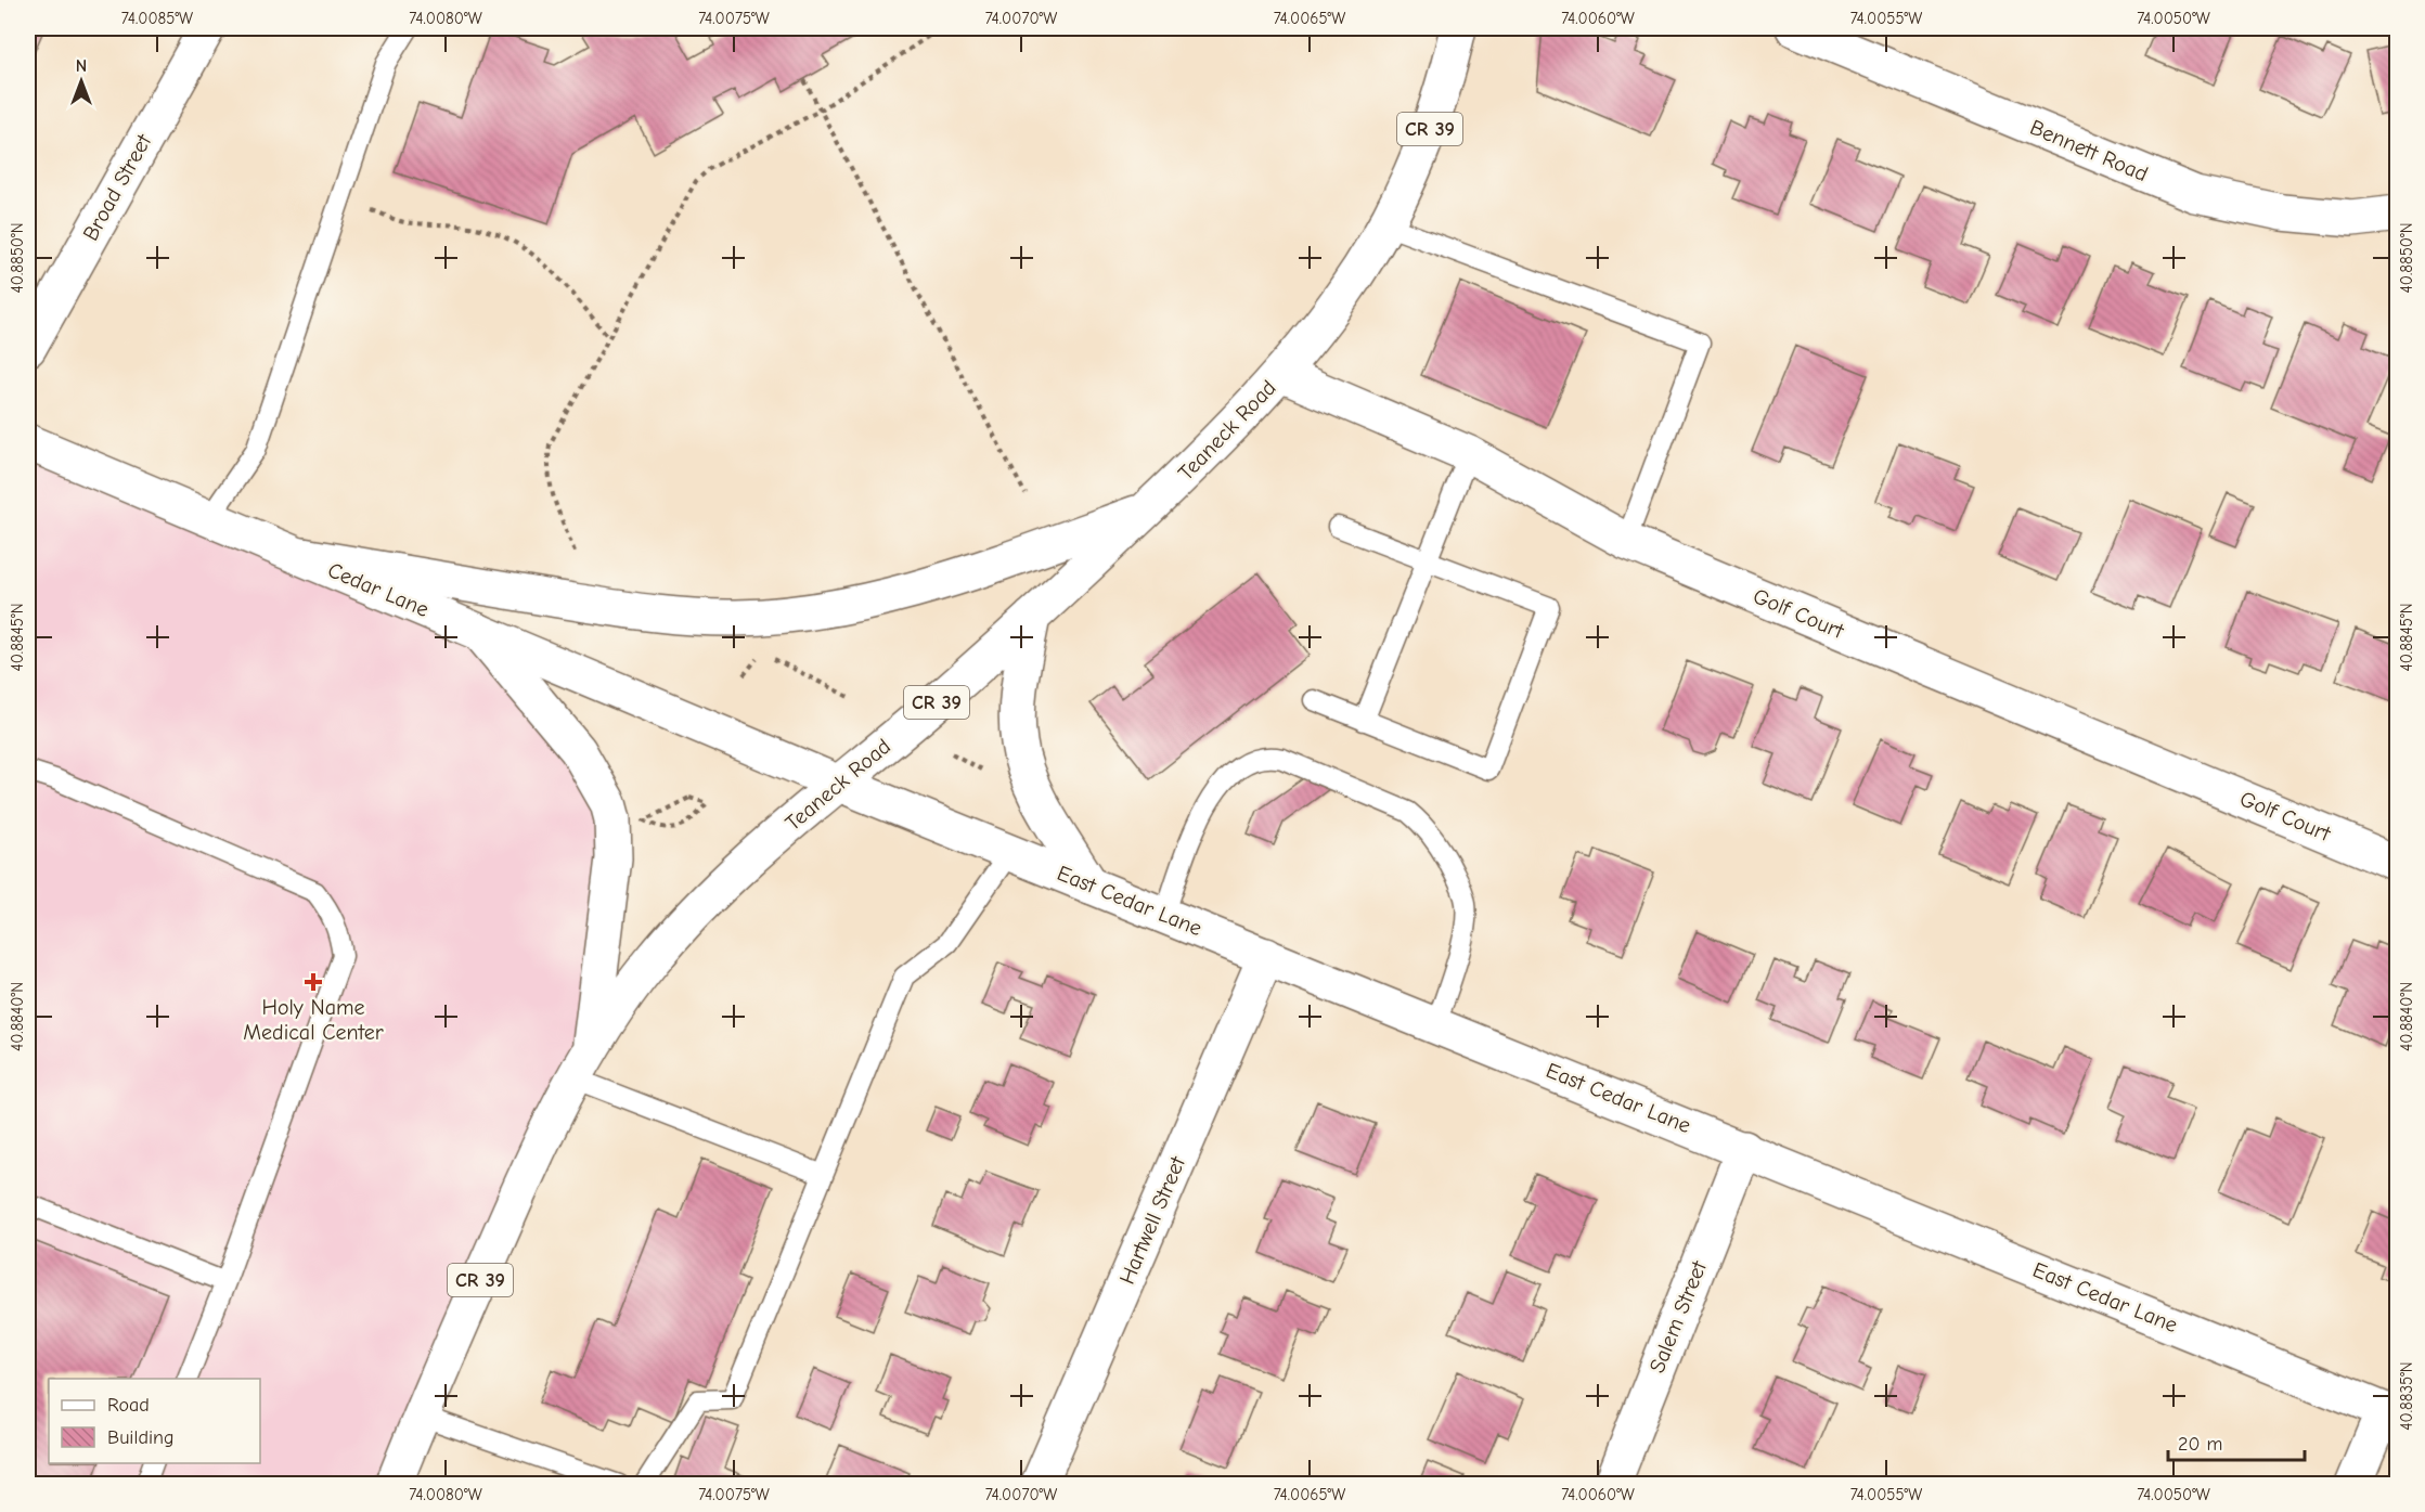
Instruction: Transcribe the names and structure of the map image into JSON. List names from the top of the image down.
{
  "streets": {
    "street": [
      "CR 39",
      "Bennett Road",
      "Broad Street",
      "Teaneck Road",
      "Cedar Lane",
      "Golf Court",
      "East Cedar Lane",
      "Hartwell Street",
      "Salem Street"
    ]
  },
  "crossings": [
    ["Teaneck Road", "Cedar Lane"],
    ["Teaneck Road", "Golf Court"],
    ["Teaneck Road", "East Cedar Lane"],
    ["Cedar Lane", "East Cedar Lane"],
    ["East Cedar Lane", "Hartwell Street"],
    ["East Cedar Lane", "Salem Street"]
  ],
  "places": {
    "health": ["Holy Name Medical Center"]
  },
  "legend": ["Road", "Building"],
  "scale_bar": "20 m",
  "north": "top",
  "coordinates": [
    "74.0085°W",
    "74.0080°W",
    "74.0075°W",
    "74.0070°W",
    "74.0065°W",
    "74.0060°W",
    "74.0055°W",
    "74.0050°W",
    "40.8850°N",
    "40.8845°N",
    "40.8840°N",
    "40.8835°N"
  ]
}
